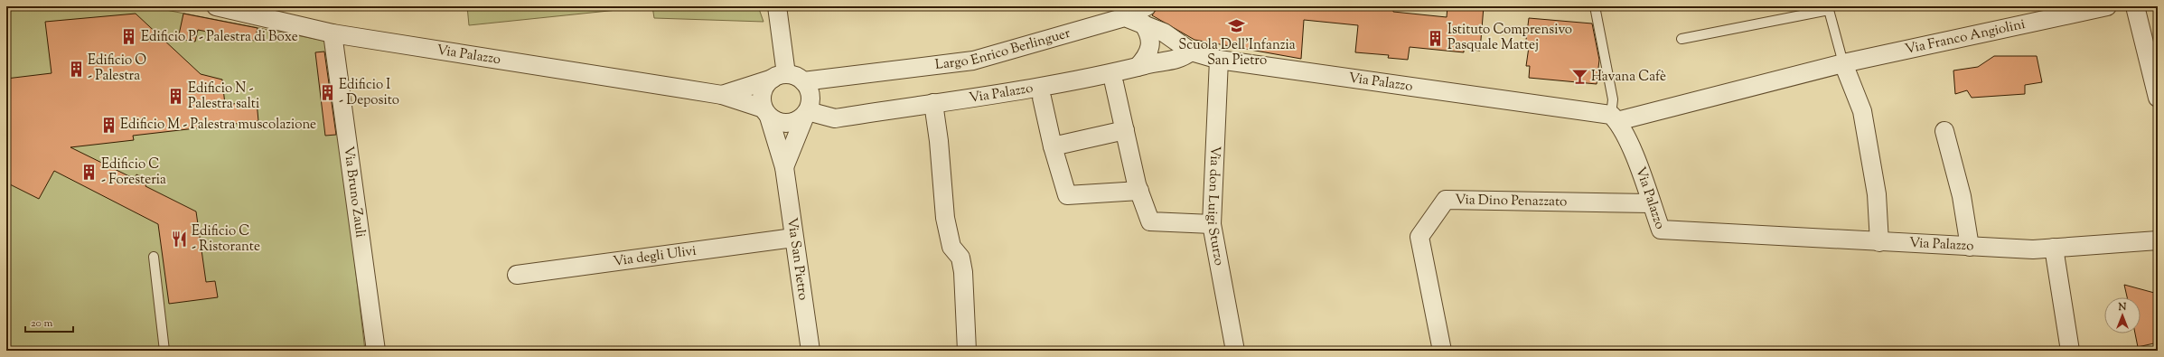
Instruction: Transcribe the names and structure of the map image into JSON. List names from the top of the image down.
{
  "streets": {
    "street": [
      "Via Franco Angiolini",
      "Largo Enrico Berlinguer",
      "Via Palazzo",
      "Via Bruno Zauli",
      "Via Dino Penazzato",
      "Via don Luigi Sturzo",
      "Via degli Ulivi",
      "Via San Pietro"
    ]
  },
  "crossings": [
    ["Via Franco Angiolini", "Via Palazzo"],
    ["Largo Enrico Berlinguer", "Via Palazzo"],
    ["Largo Enrico Berlinguer", "Via San Pietro"],
    ["Via Palazzo", "Via Bruno Zauli"],
    ["Via Palazzo", "Via Dino Penazzato"],
    ["Via Palazzo", "Via don Luigi Sturzo"],
    ["Via Palazzo", "Via San Pietro"],
    ["Via degli Ulivi", "Via San Pietro"]
  ],
  "places": {
    "school or university": ["Scuola Dell'Infanzia San Pietro"],
    "building": [
      "Edificio P - Palestra di Boxe",
      "Istituto Comprensivo Pasquale Mattej",
      "Edificio O - Palestra",
      "Edificio I - Deposito",
      "Edificio N - Palestra salti",
      "Edificio M - Palestra muscolazione",
      "Edificio C - Foresteria"
    ],
    "bar": ["Havana Cafè"],
    "restaurant": ["Edificio C - Ristorante"]
  },
  "scale_bar": "20 m",
  "north": "top"
}
